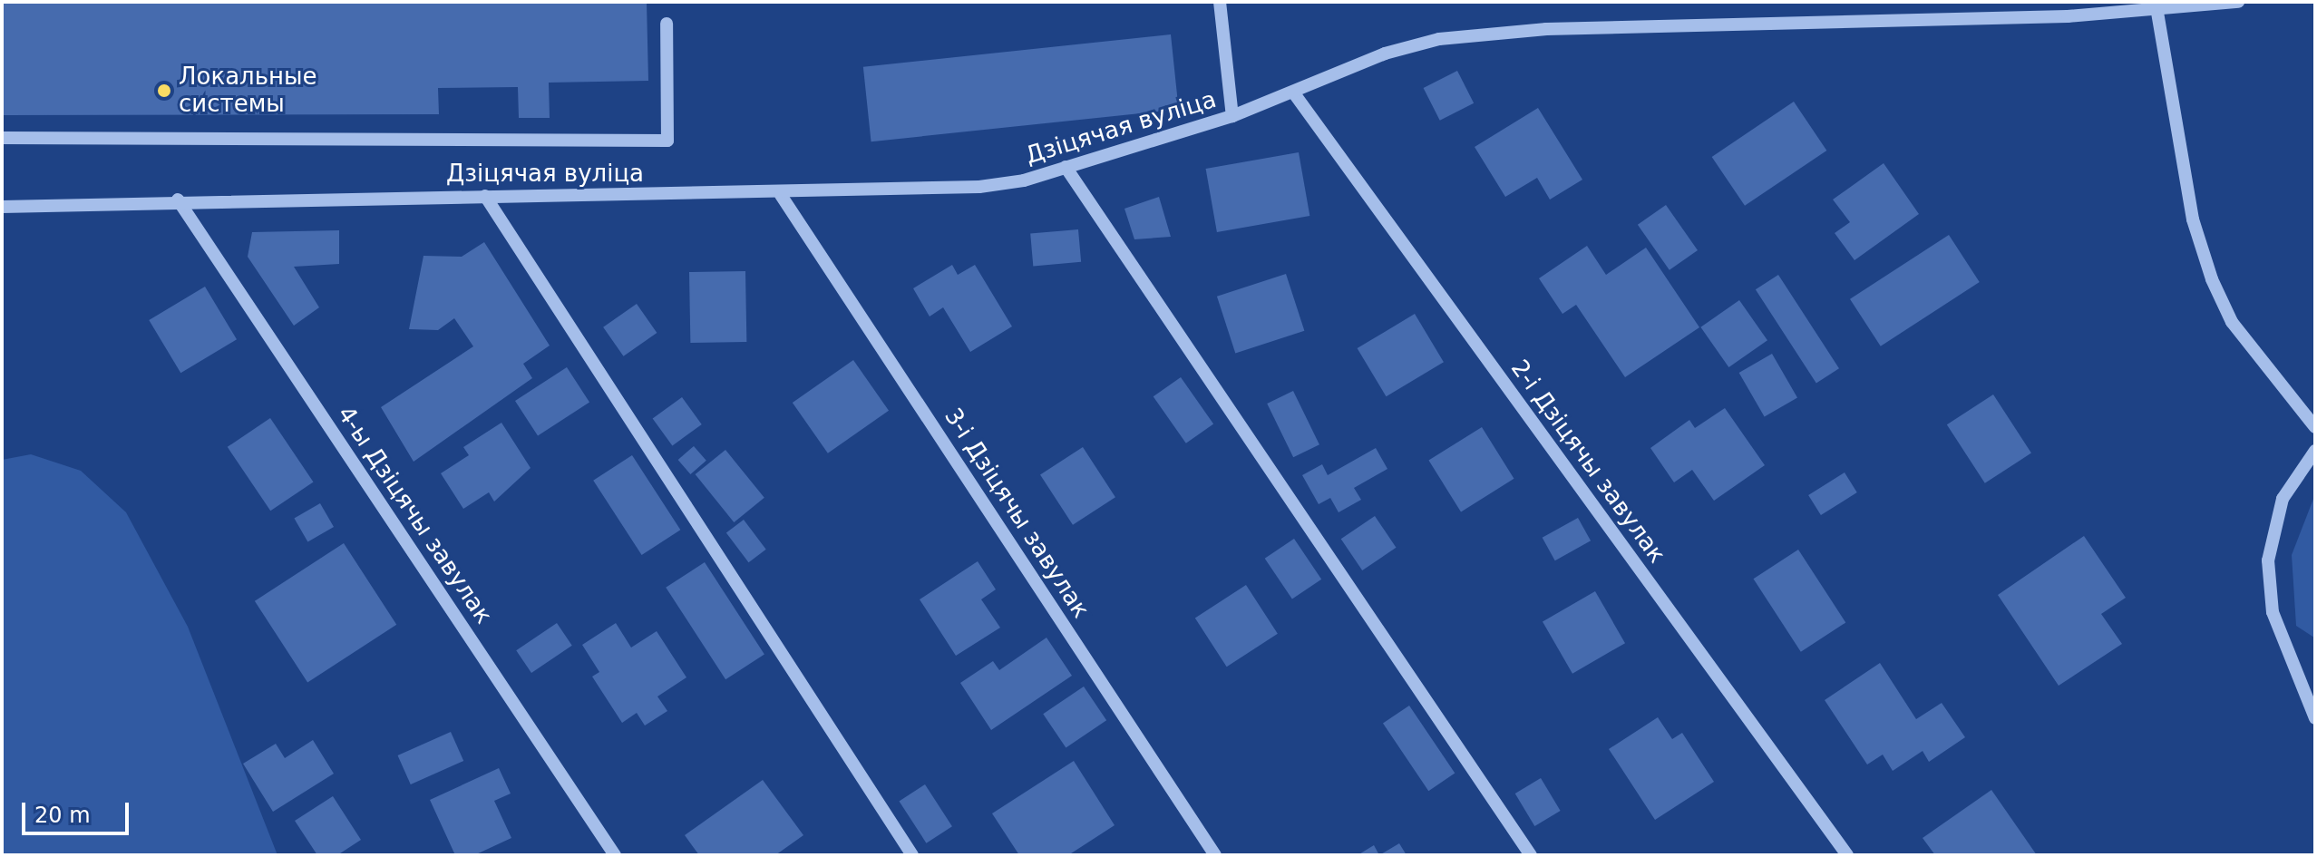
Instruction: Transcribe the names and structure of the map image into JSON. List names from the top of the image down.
{
  "streets": {
    "street": [
      "Дзіцячая вуліца",
      "2-і Дзіцячы завулак",
      "3-і Дзіцячы завулак",
      "4-ы Дзіцячы завулак"
    ]
  },
  "crossings": [
    ["Дзіцячая вуліца", "2-і Дзіцячы завулак"],
    ["Дзіцячая вуліца", "3-і Дзіцячы завулак"],
    ["Дзіцячая вуліца", "4-ы Дзіцячы завулак"]
  ],
  "places": ["Локальные системы"],
  "scale_bar": "20 m"
}
